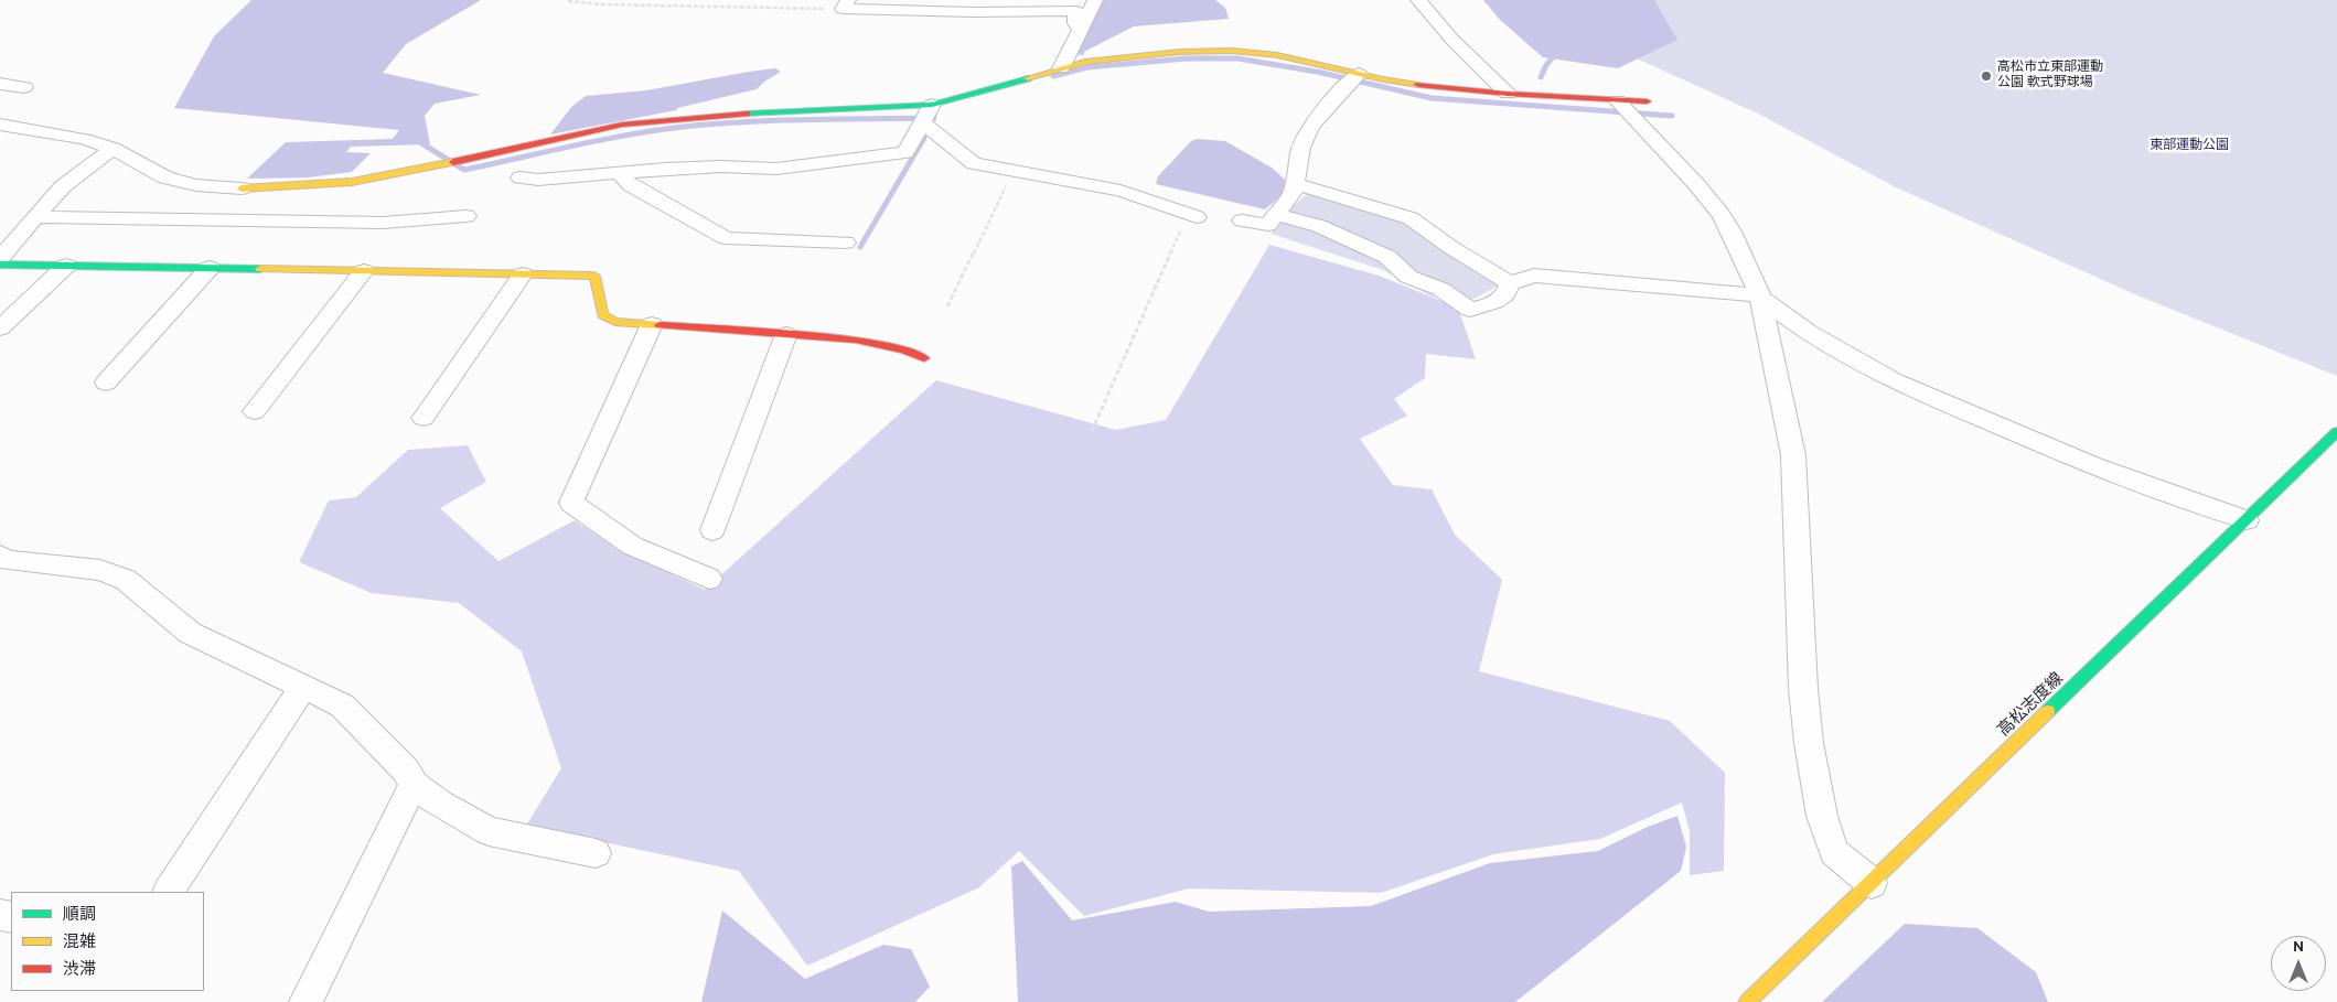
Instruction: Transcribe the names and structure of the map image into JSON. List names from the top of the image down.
{
  "streets": {
    "street": ["高松志度線"]
  },
  "parks": ["東部運動公園"],
  "places": ["高松市立東部運動 公園 軟式野球場"],
  "legend": ["順調", "混雑", "渋滞"],
  "north": "top"
}
